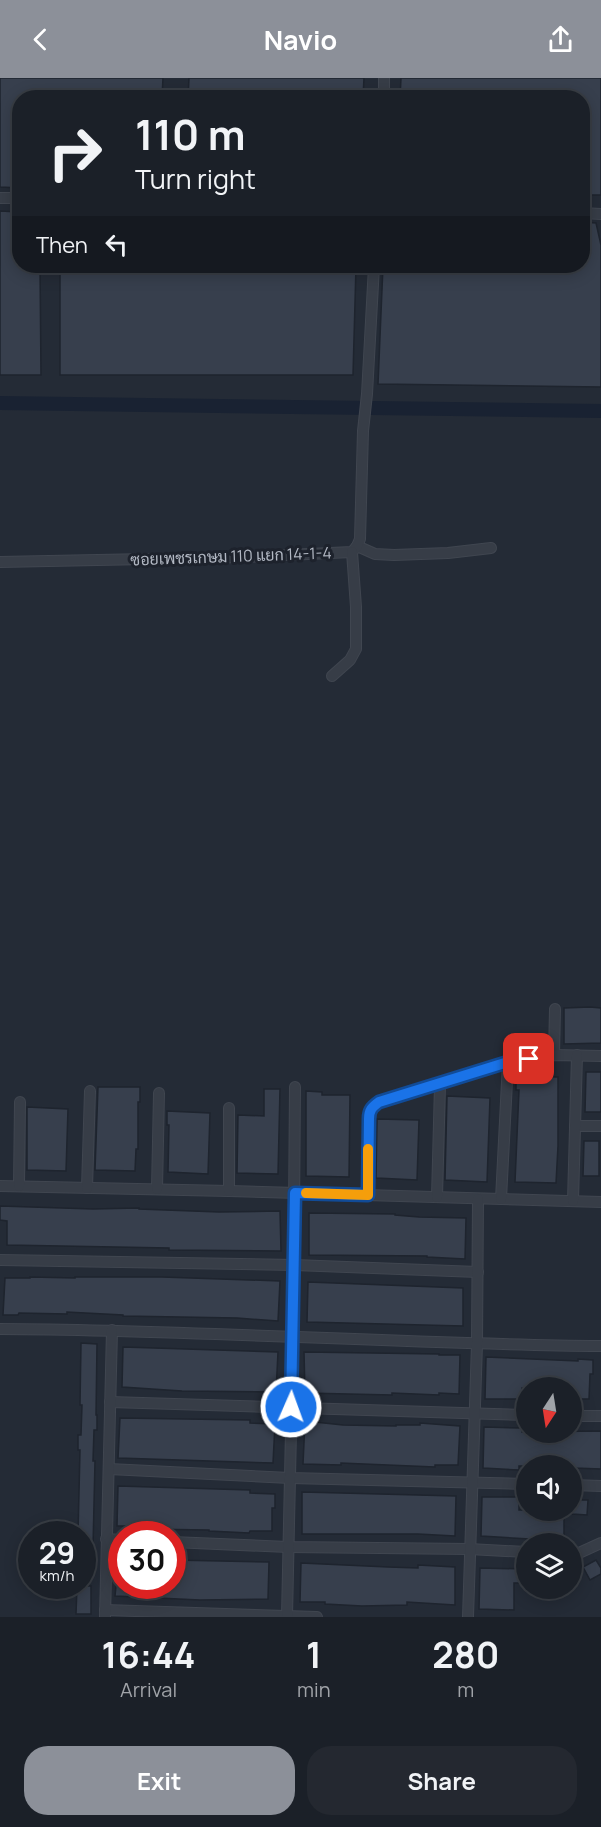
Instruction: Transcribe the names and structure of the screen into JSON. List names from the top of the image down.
{
  "streets": {
    "street": ["ซอยเพชรเกษม 110 แยก 14-1-4"]
  },
  "north": "bottom",
  "page": {
    "header": "Navio",
    "turn": ["110 m", "Turn right"],
    "then": "Then",
    "speed": "29 km/h",
    "limit": "30",
    "eta": [
      "16:44",
      "Arrival",
      "1",
      "min",
      "280",
      "m"
    ],
    "buttons": ["Exit", "Share"]
  }
}
